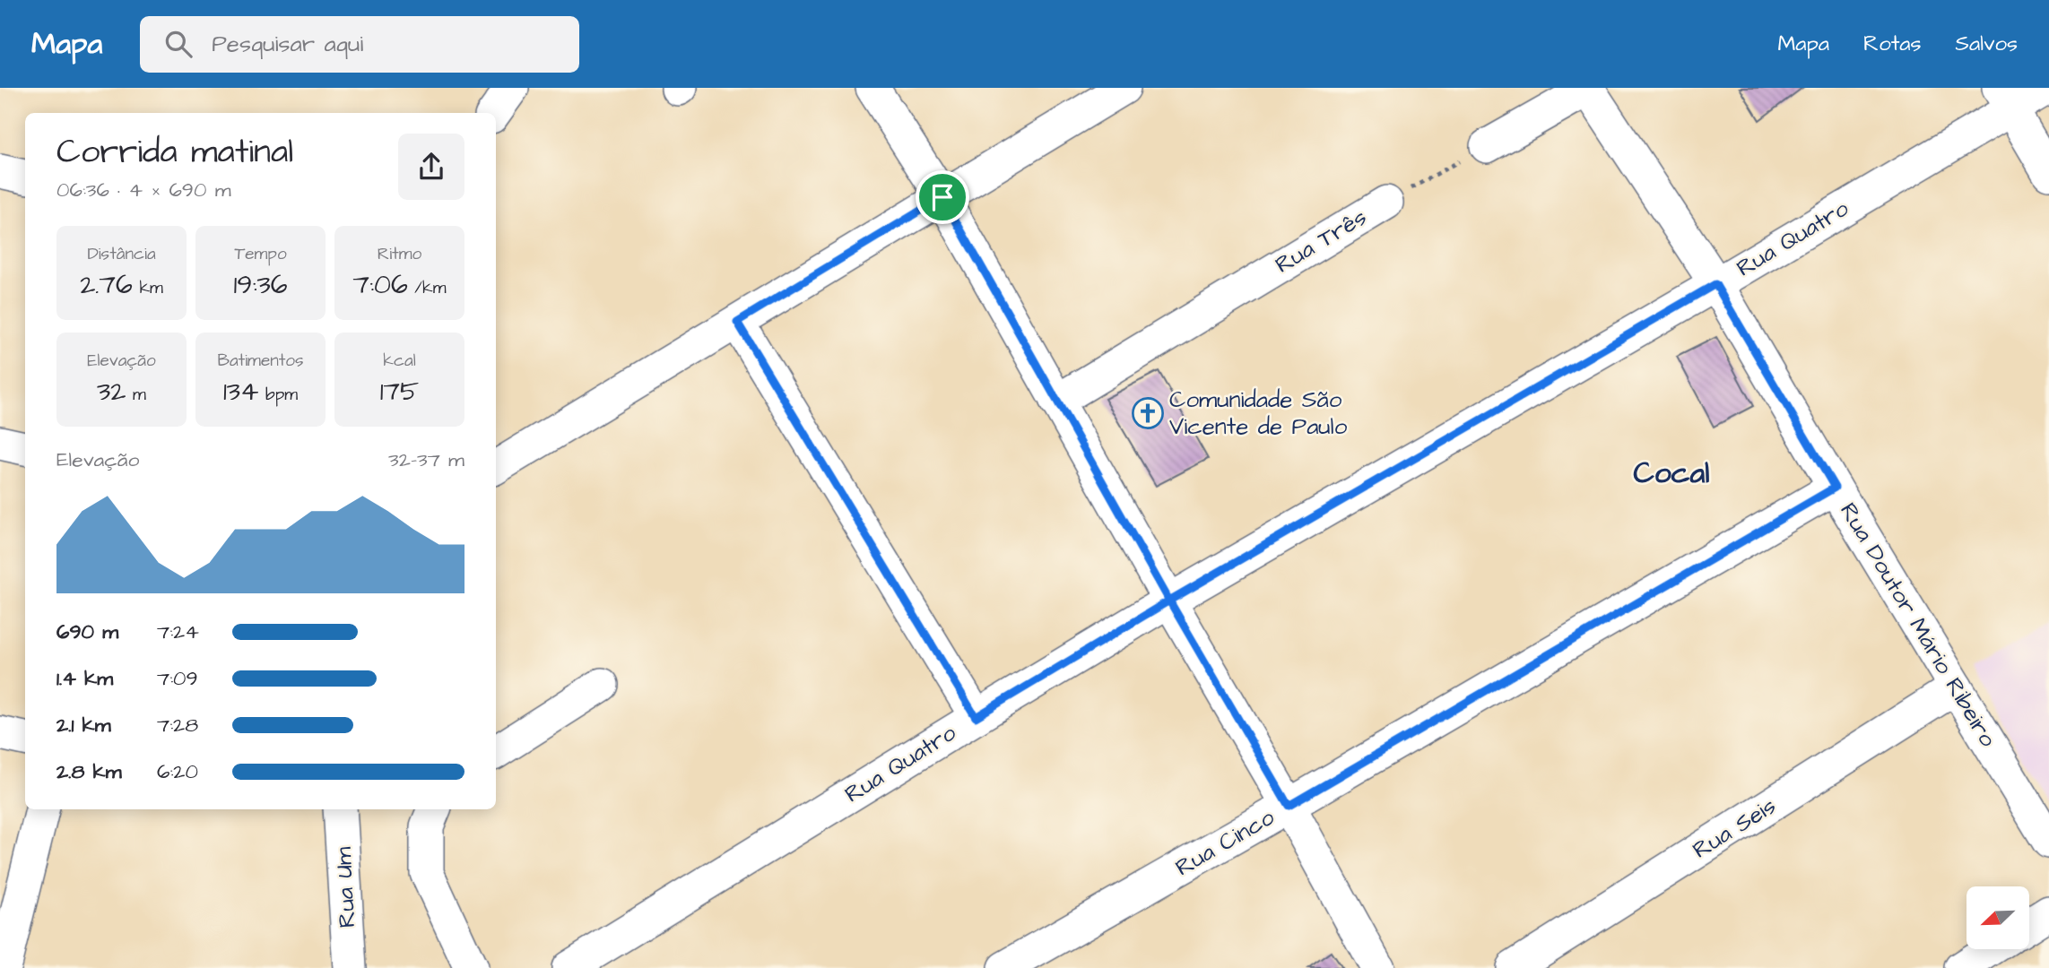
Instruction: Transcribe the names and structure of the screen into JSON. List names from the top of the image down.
{
  "streets": {
    "street": [
      "Rua Quatro",
      "Rua Três",
      "Rua Doutor Mário Ribeiro",
      "Rua Seis",
      "Rua Cinco",
      "Rua Um"
    ]
  },
  "crossings": [
    ["Rua Quatro", "Rua Doutor Mário Ribeiro"],
    ["Rua Doutor Mário Ribeiro", "Rua Seis"],
    ["Rua Doutor Mário Ribeiro", "Rua Cinco"]
  ],
  "districts": ["Cocal"],
  "places": {
    "church": ["Comunidade São Vicente de Paulo"]
  },
  "north": "bottom left",
  "page": {
    "header": "Mapa",
    "search": "Pesquisar aqui",
    "nav": ["Mapa", "Rotas", "Salvos"],
    "heading": ["Corrida matinal", "06:36 · 4 × 690 m"],
    "stats": [
      ["Distância", "2.76 km"],
      ["Tempo", "19:36"],
      ["Ritmo", "7:06 /km"],
      ["Elevação", "32 m"],
      ["Batimentos", "134 bpm"],
      ["kcal", "175"]
    ],
    "chart": ["Elevação", "32–37 m"],
    "list": [
      {
        "name": "690 m",
        "note": "7:24"
      },
      {
        "name": "1.4 km",
        "note": "7:09"
      },
      {
        "name": "2.1 km",
        "note": "7:28"
      },
      {
        "name": "2.8 km",
        "note": "6:20"
      }
    ]
  }
}
